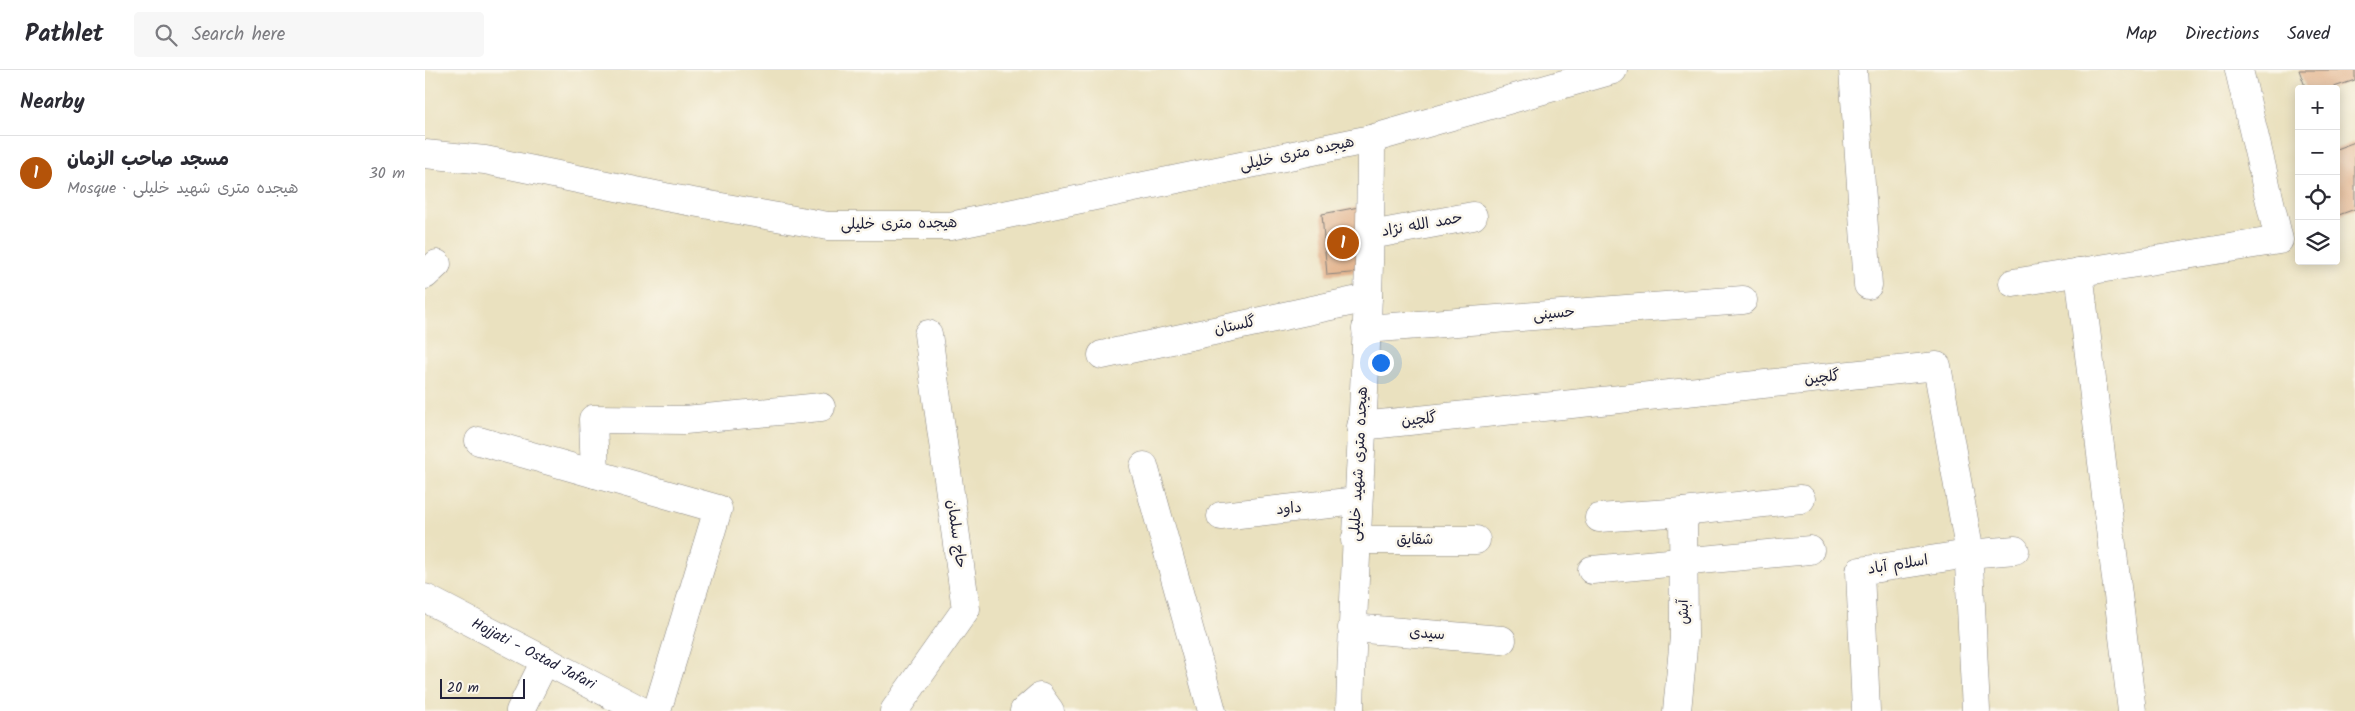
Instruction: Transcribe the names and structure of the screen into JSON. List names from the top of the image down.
{
  "streets": {
    "street": [
      "هیجده متری خلیلی",
      "حمد الله نژاد",
      "حسینی",
      "گلستان",
      "گلچین",
      "هیجده متری شهید خلیلی",
      "داود",
      "حاج سلمان",
      "شقایق",
      "اسلام آباد",
      "آبش",
      "سیدی",
      "Hojjati - Ostad Jafari"
    ]
  },
  "crossings": [
    ["هیجده متری خلیلی", "هیجده متری شهید خلیلی"],
    ["حمد الله نژاد", "هیجده متری شهید خلیلی"],
    ["حسینی", "هیجده متری شهید خلیلی"],
    ["گلستان", "هیجده متری شهید خلیلی"],
    ["گلچین", "هیجده متری شهید خلیلی"],
    ["گلچین", "اسلام آباد"],
    ["هیجده متری شهید خلیلی", "داود"],
    ["هیجده متری شهید خلیلی", "شقایق"],
    ["هیجده متری شهید خلیلی", "سیدی"]
  ],
  "scale_bar": "20 m",
  "page": {
    "header": "Pathlet",
    "search": "Search here",
    "nav": ["Map", "Directions", "Saved"],
    "heading": "Nearby",
    "map_buttons": ["+", "−"],
    "list": [
      {
        "mark": "1",
        "name": "مسجد صاحب الزمان",
        "note": "Mosque · هیجده متری شهید خلیلی",
        "value": "30 m"
      }
    ],
    "pins": "1",
    "scale": "20 m"
  }
}
